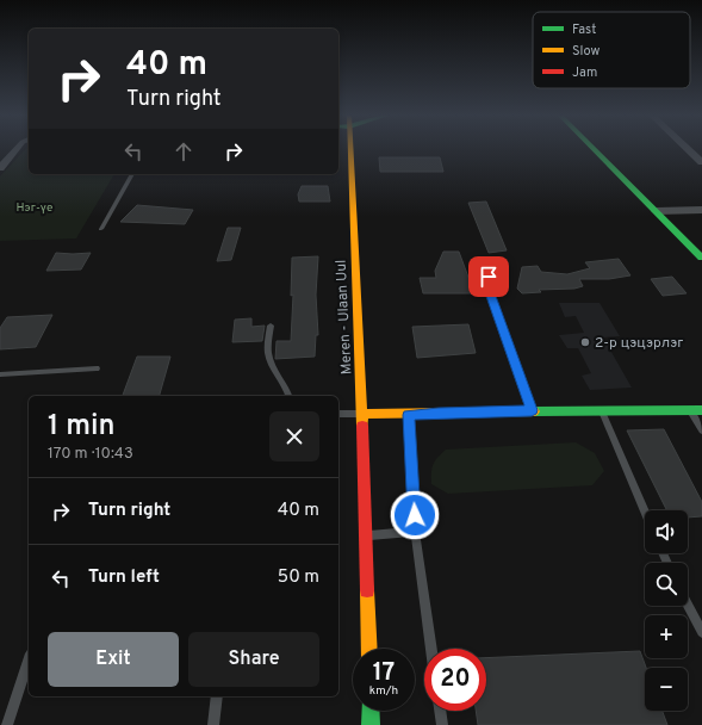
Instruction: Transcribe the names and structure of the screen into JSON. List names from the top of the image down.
{
  "streets": {
    "street": ["Meren - Ulaan Uul"]
  },
  "parks": ["Нэг-үе"],
  "places": ["2-р цэцэрлэг"],
  "legend": ["Fast", "Slow", "Jam"],
  "page": {
    "turn": ["40 m", "Turn right"],
    "heading": ["1 min", "170 m · 10:43"],
    "list": [
      {
        "name": "Turn right",
        "value": "40 m"
      },
      {
        "name": "Turn left",
        "value": "50 m"
      }
    ],
    "map_buttons": ["+", "−"],
    "buttons": ["Exit", "Share"],
    "speed": "17 km/h",
    "limit": "20"
  }
}
